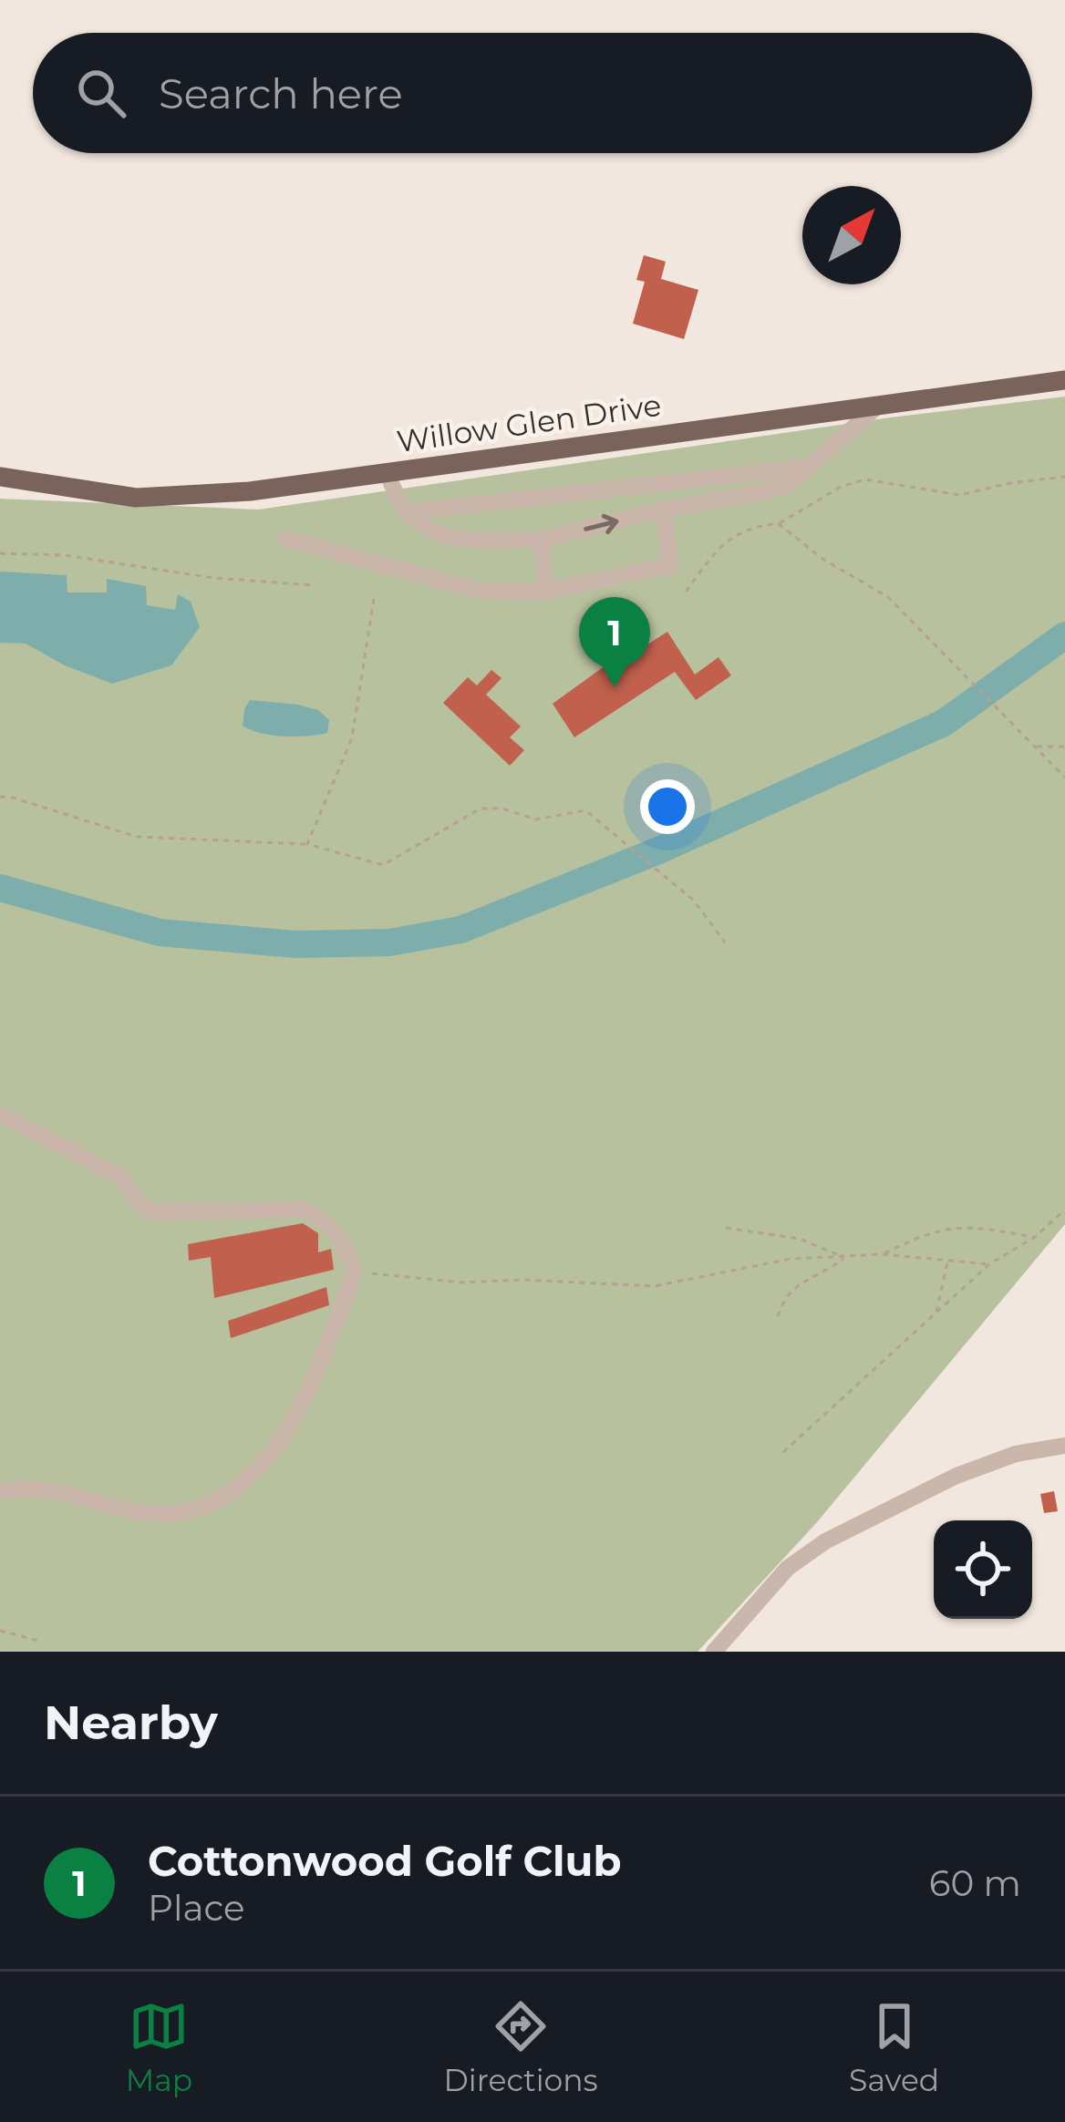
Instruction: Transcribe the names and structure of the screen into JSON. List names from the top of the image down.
{
  "streets": {
    "main road": ["Willow Glen Drive"]
  },
  "north": "top right",
  "page": {
    "search": "Search here",
    "pins": "1",
    "heading": "Nearby",
    "list": [
      {
        "mark": "1",
        "name": "Cottonwood Golf Club",
        "note": "Place",
        "value": "60 m"
      }
    ],
    "nav": ["Map", "Directions", "Saved"]
  }
}
